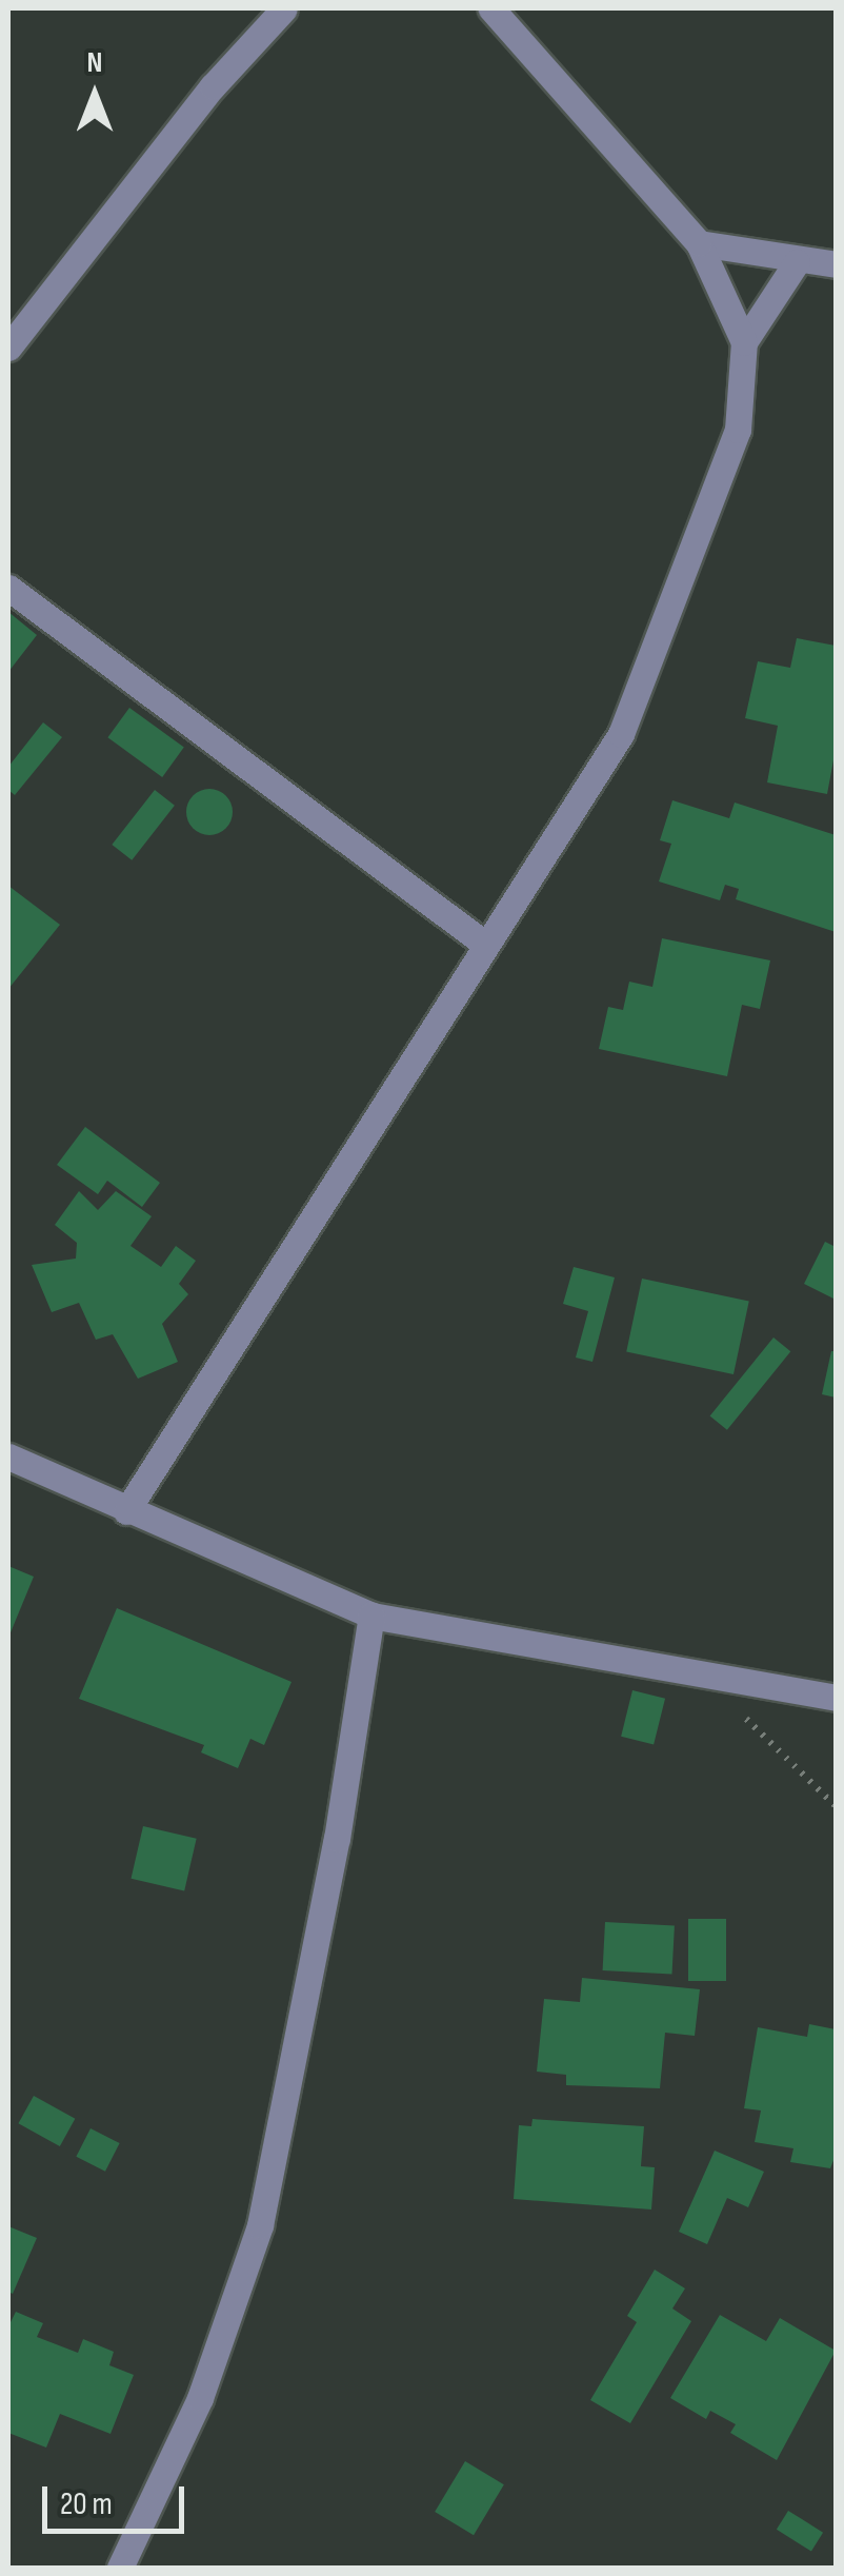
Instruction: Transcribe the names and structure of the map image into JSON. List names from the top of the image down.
{
  "scale_bar": "20 m",
  "north": "top"
}
